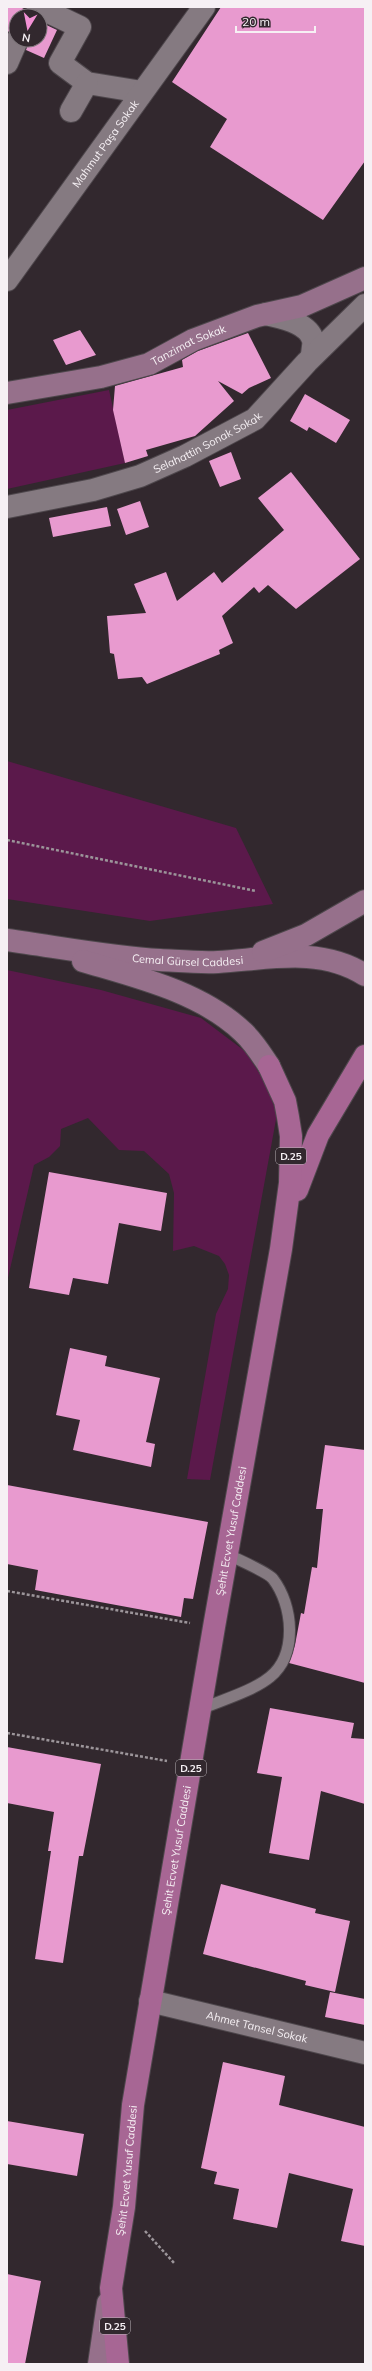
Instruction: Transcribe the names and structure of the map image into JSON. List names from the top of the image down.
{
  "streets": {
    "main road": [
      "Tanzimat Sokak",
      "Cemal Gürsel Caddesi",
      "D.25",
      "Şehit Ecvet Yusuf Caddesi"
    ],
    "street": ["Mahmut Paşa Sokak", "Selahattin Sonak Sokak", "Ahmet Tansel Sokak"]
  },
  "crossings": [
    ["Cemal Gürsel Caddesi", "Şehit Ecvet Yusuf Caddesi"],
    ["D.25", "Şehit Ecvet Yusuf Caddesi"],
    ["Şehit Ecvet Yusuf Caddesi", "Ahmet Tansel Sokak"]
  ],
  "scale_bar": "20 m",
  "north": "bottom"
}
